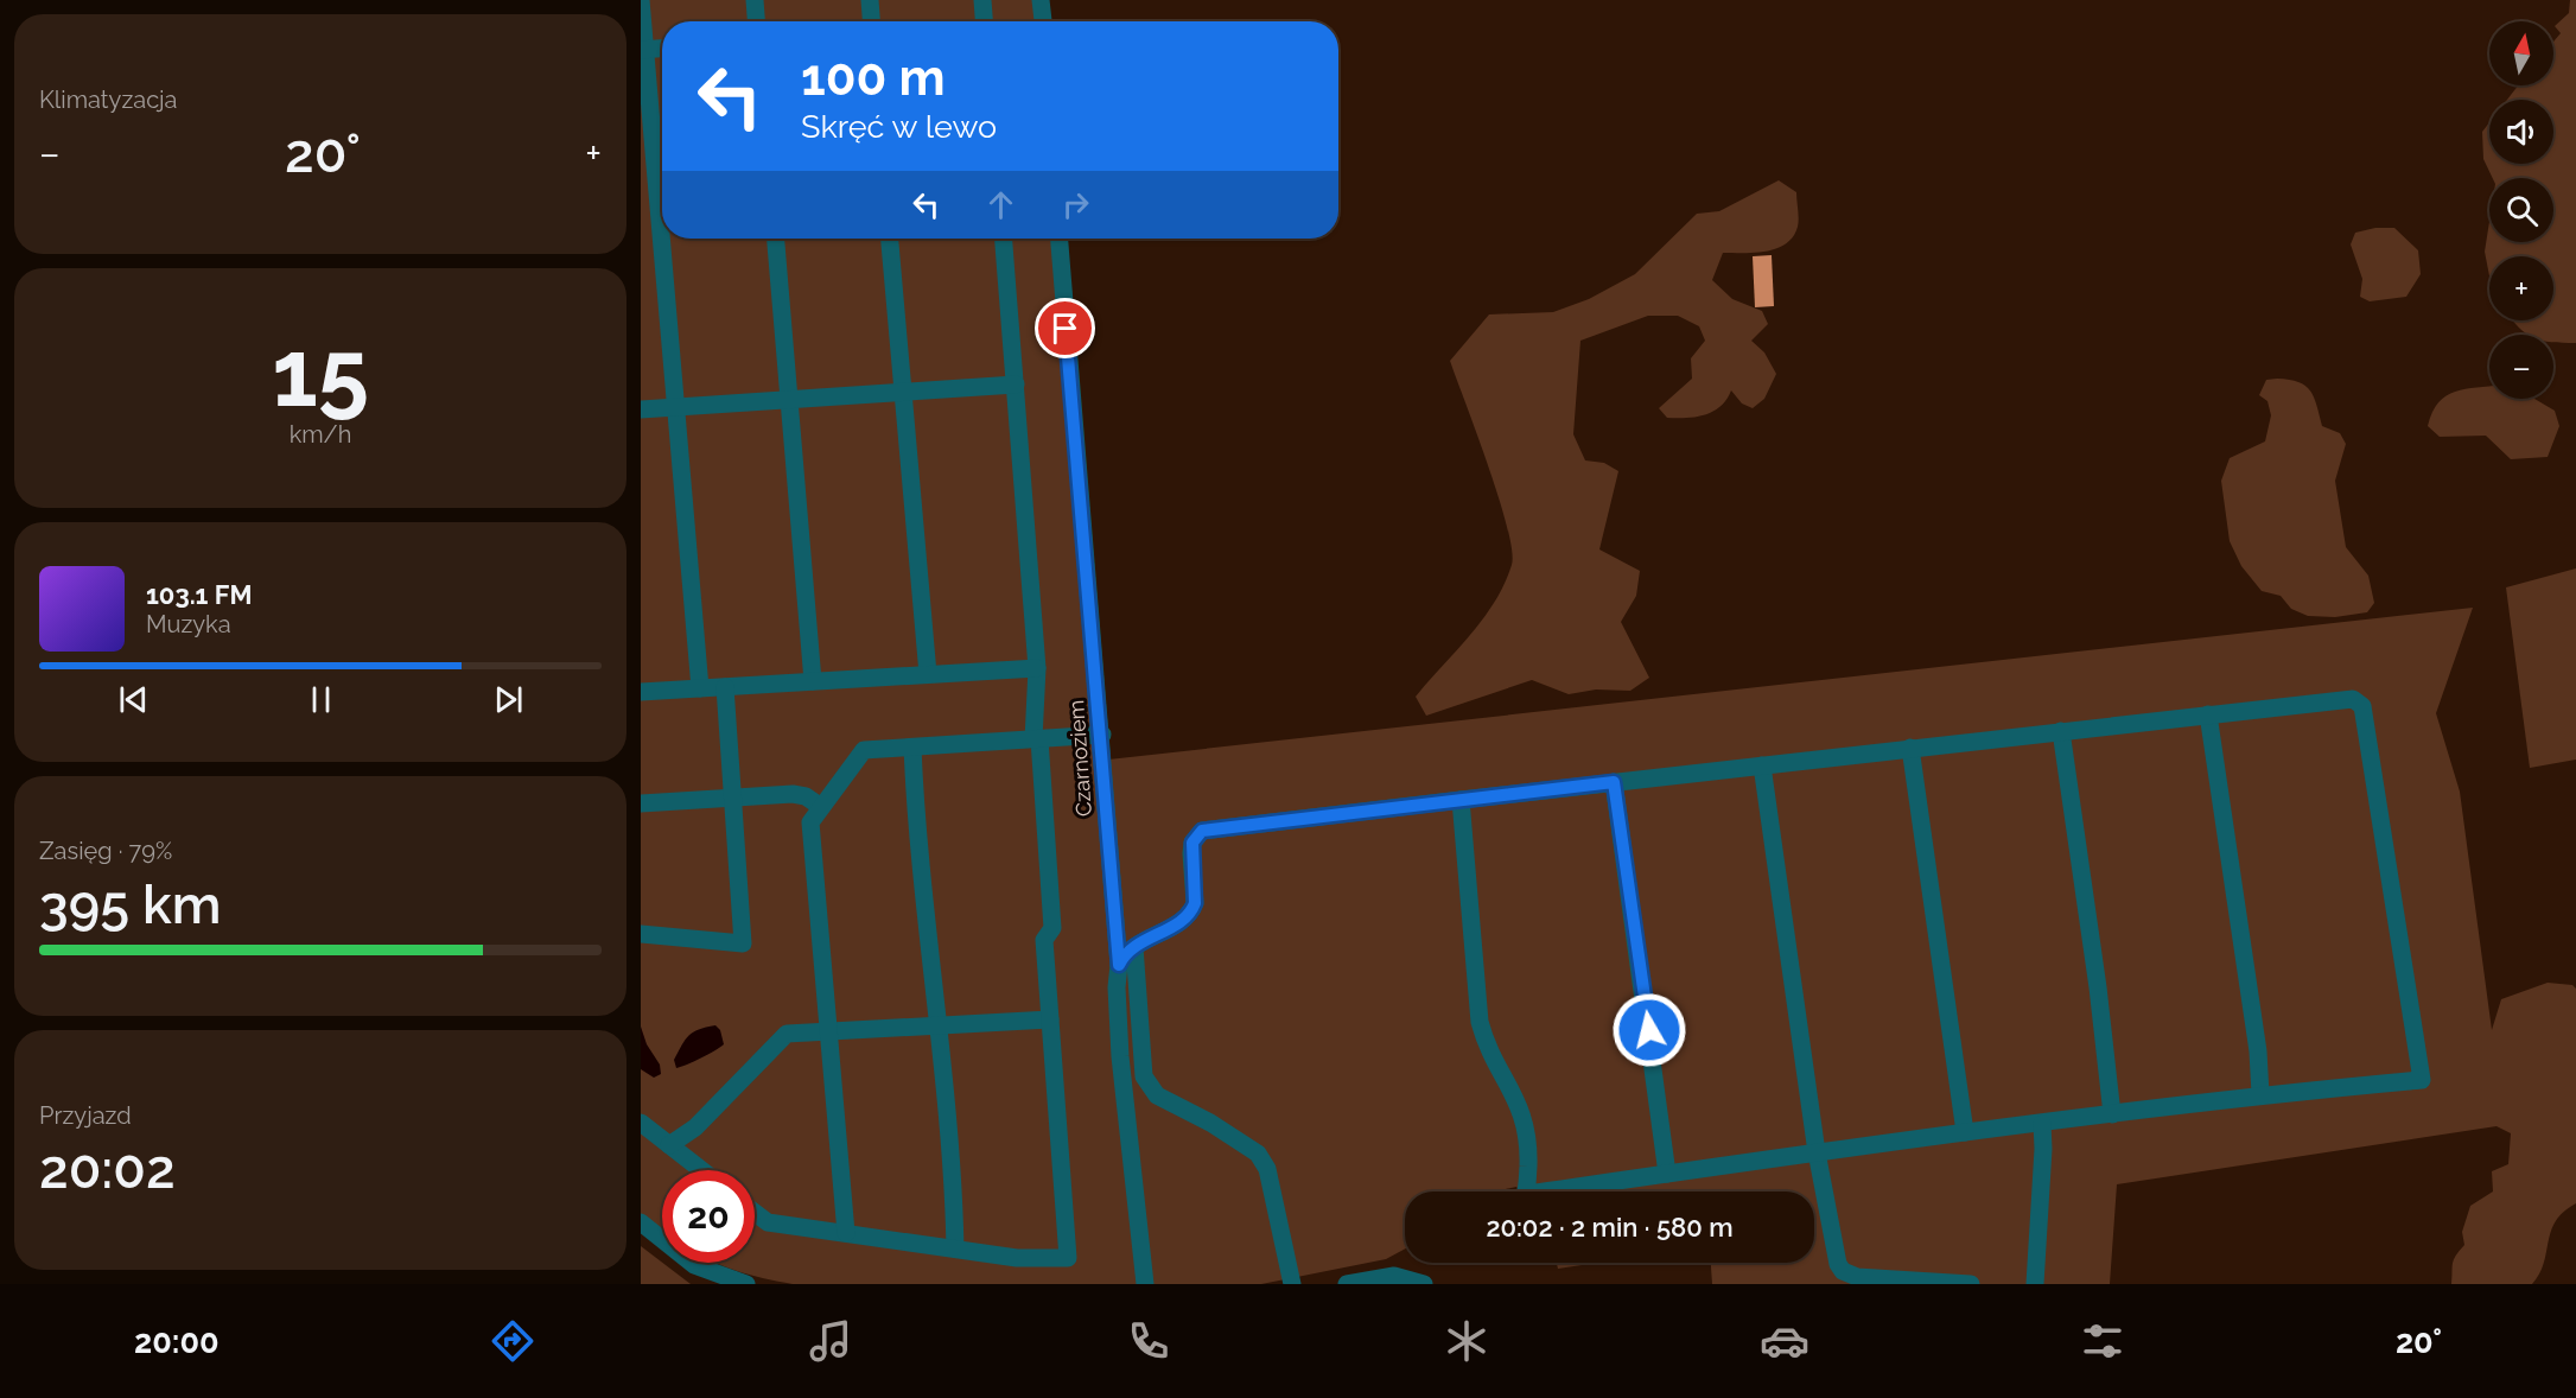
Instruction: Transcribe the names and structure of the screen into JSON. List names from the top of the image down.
{
  "streets": {
    "street": ["Czarnoziem"]
  },
  "north": "top",
  "page": {
    "tile": [
      "Klimatyzacja",
      ["15", "km/h"],
      ["Zasięg · 79%", "395 km"],
      ["Przyjazd", "20:02"]
    ],
    "map_buttons": ["+", "−"],
    "turn": ["100 m", "Skręć w lewo"],
    "heat": ["−", "20°", "+"],
    "song": ["103.1 FM", "Muzyka"],
    "limit": "20",
    "trip": "20:02 · 2 min · 580 m",
    "tabs": ["20:00", "20°"]
  }
}
